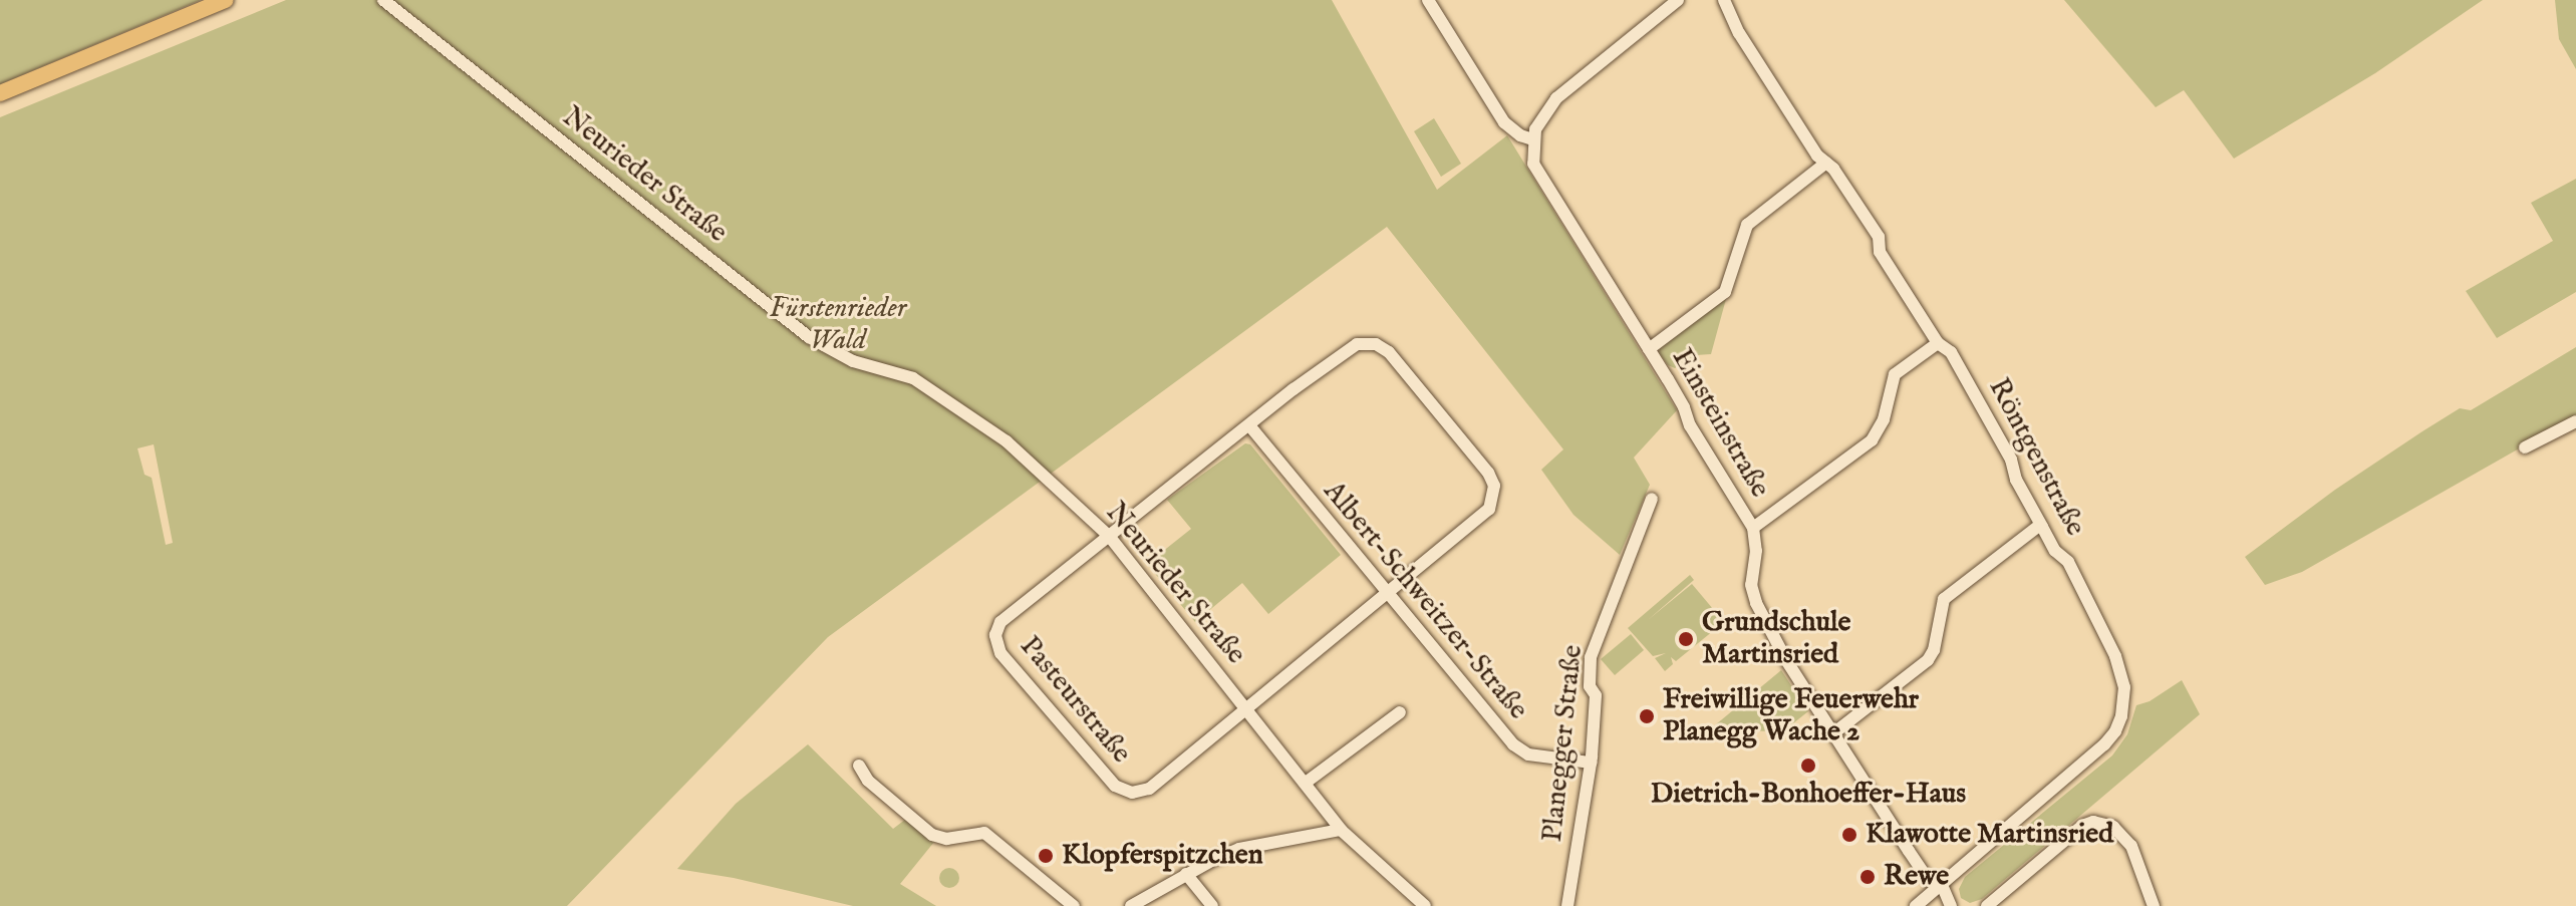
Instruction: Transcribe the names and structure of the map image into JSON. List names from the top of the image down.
{
  "streets": {
    "street": [
      "Neurieder Straße",
      "Einsteinstraße",
      "Röntgenstraße",
      "Albert-Schweitzer-Straße",
      "Pasteurstraße",
      "Planegger Straße"
    ]
  },
  "crossings": [
    ["Neurieder Straße", "Pasteurstraße"],
    ["Einsteinstraße", "Röntgenstraße"],
    ["Albert-Schweitzer-Straße", "Planegger Straße"]
  ],
  "parks": ["Fürstenrieder Wald"],
  "places": [
    "Grundschule Martinsried",
    "Freiwillige Feuerwehr Planegg Wache 2",
    "Dietrich-Bonhoeffer-Haus",
    "Klawotte Martinsried",
    "Klopferspitzchen",
    "Rewe"
  ]
}
